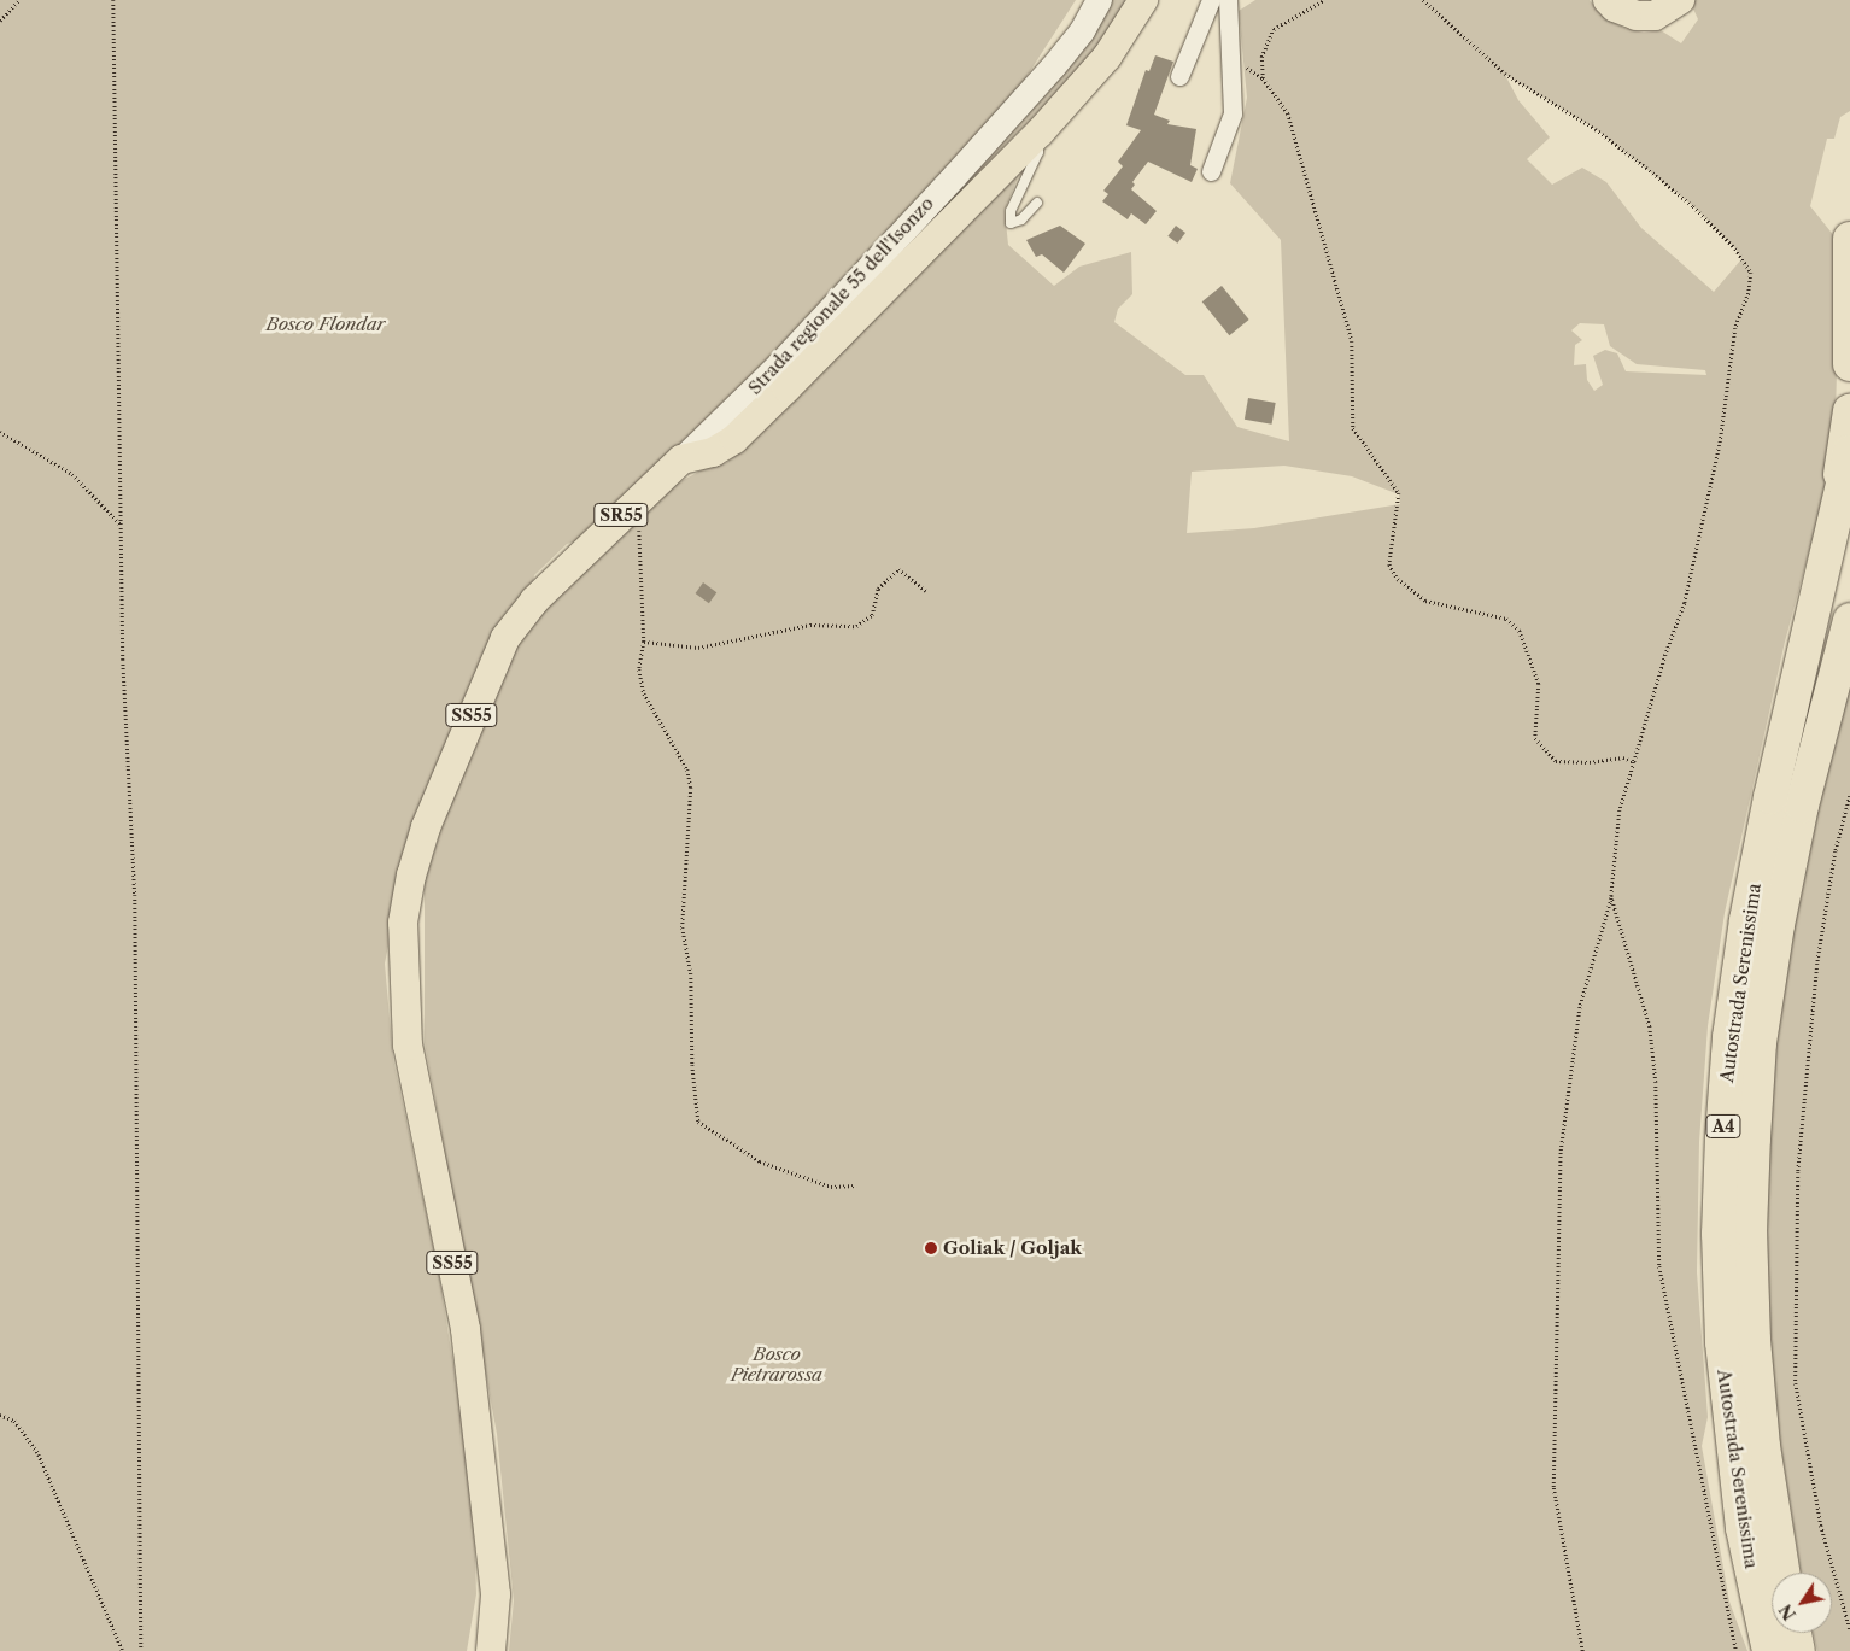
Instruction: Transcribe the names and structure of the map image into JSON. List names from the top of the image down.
{
  "streets": {
    "highway": ["Autostrada Serenissima", "A4"],
    "main road": ["Strada regionale 55 dell'Isonzo", "SR55", "SS55"]
  },
  "crossings": [
    ["Strada regionale 55 dell'Isonzo", "SS55"],
    ["Autostrada Serenissima", "A4"]
  ],
  "parks": ["Bosco Flondar", "Bosco Pietrarossa"],
  "places": ["Goliak / Goljak"],
  "north": "bottom left"
}
